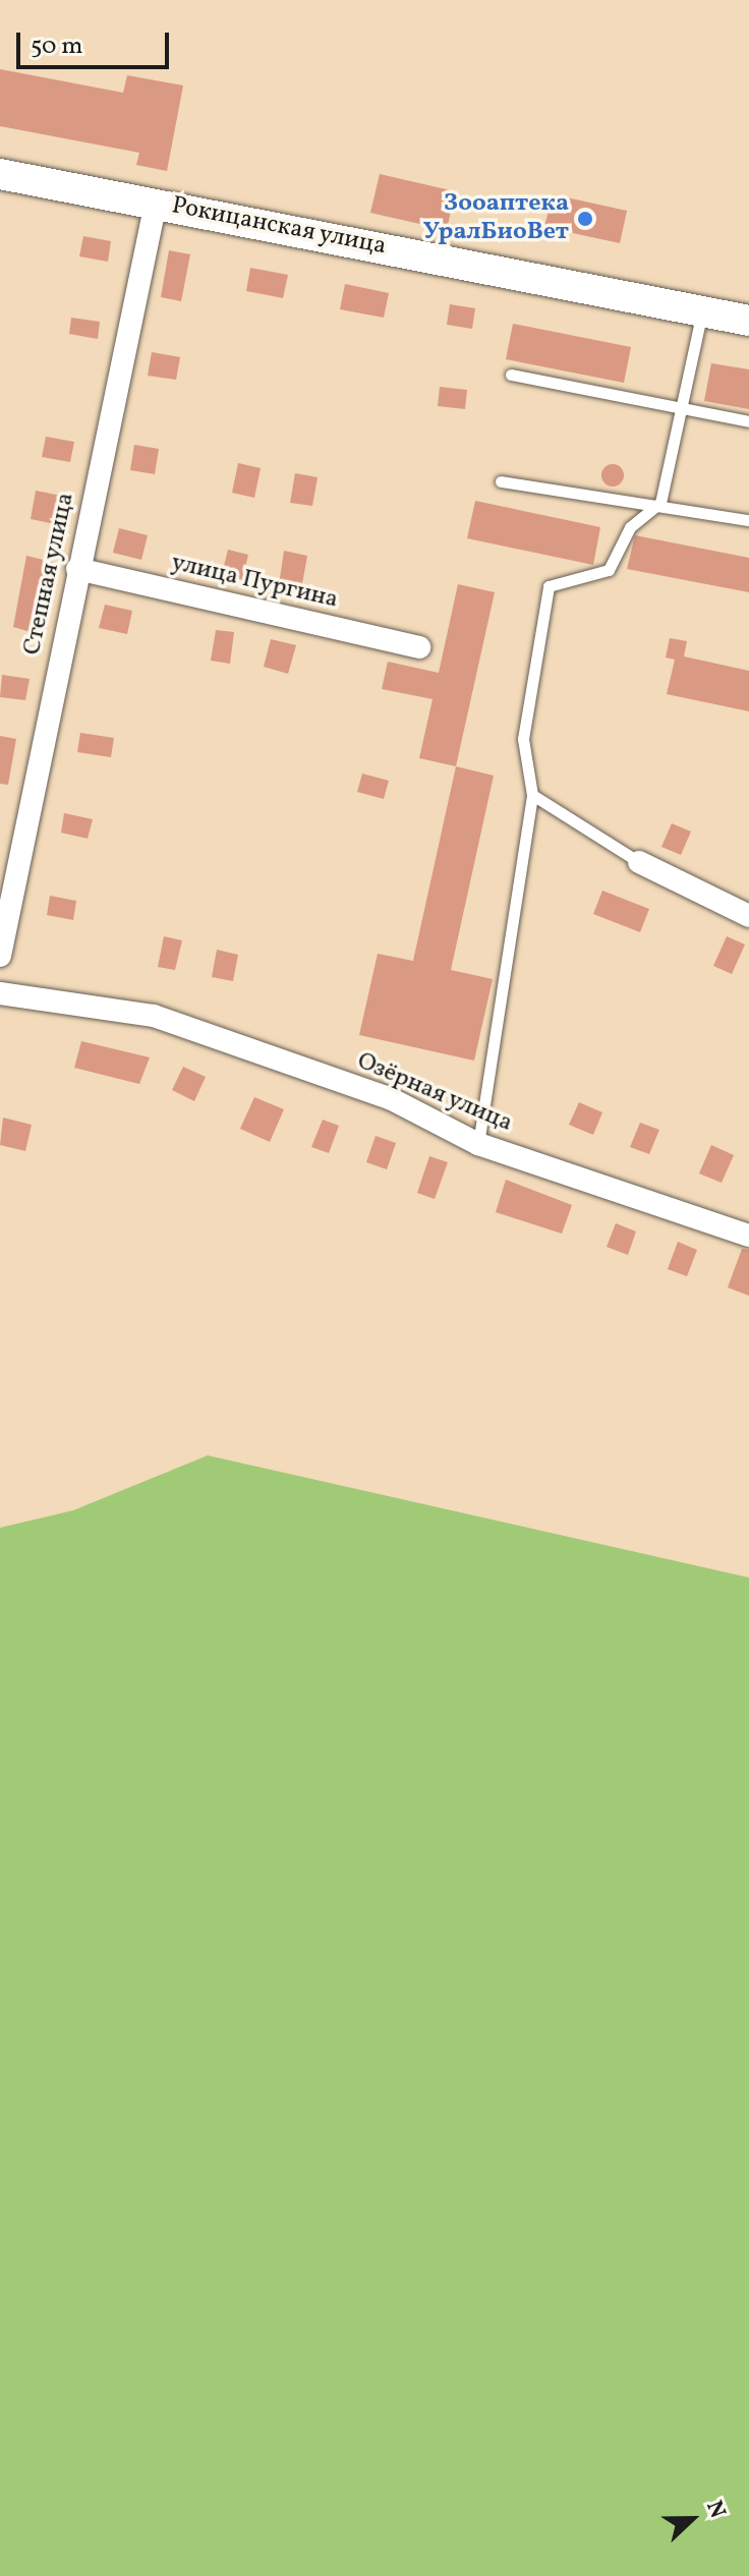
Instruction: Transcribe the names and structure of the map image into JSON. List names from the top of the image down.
{
  "streets": {
    "street": [
      "Рокицанская улица",
      "Степная улица",
      "улица Пургина",
      "Озёрная улица"
    ]
  },
  "crossings": [
    ["Рокицанская улица", "Степная улица"],
    ["Степная улица", "улица Пургина"]
  ],
  "places": ["Зооаптека УралБиоВет"],
  "scale_bar": "50 m",
  "north": "right"
}
